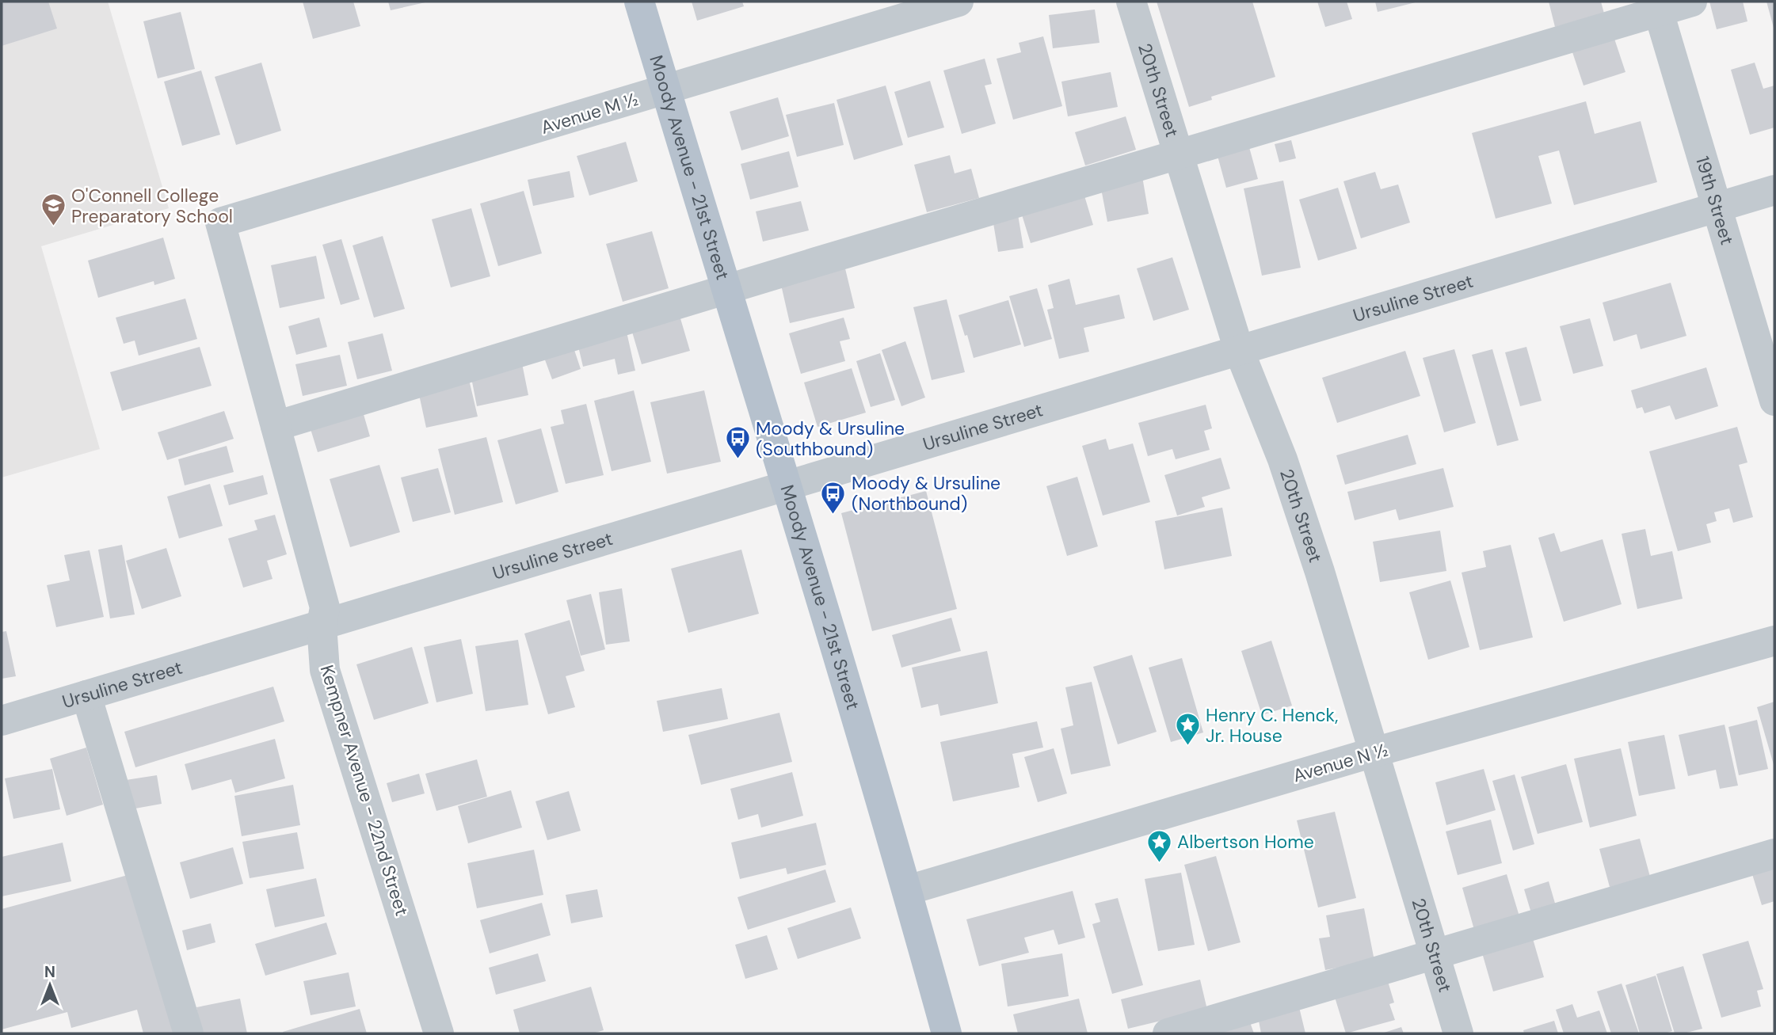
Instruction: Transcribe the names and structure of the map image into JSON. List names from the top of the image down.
{
  "streets": {
    "main road": ["Moody Avenue - 21st Street"],
    "street": [
      "20th Street",
      "Avenue M ½",
      "19th Street",
      "Ursuline Street",
      "Avenue N ½",
      "Kempner Avenue - 22nd Street"
    ]
  },
  "crossings": [
    ["20th Street", "Ursuline Street"],
    ["20th Street", "Avenue N ½"],
    ["Avenue M ½", "Moody Avenue - 21st Street"],
    ["Avenue M ½", "Kempner Avenue - 22nd Street"],
    ["Moody Avenue - 21st Street", "Ursuline Street"],
    ["Moody Avenue - 21st Street", "Avenue N ½"],
    ["19th Street", "Ursuline Street"],
    ["Ursuline Street", "Kempner Avenue - 22nd Street"]
  ],
  "places": {
    "school or university": ["O'Connell College Preparatory School"],
    "bus stop": ["Moody & Ursuline (Southbound)", "Moody & Ursuline (Northbound)"],
    "place": ["Henry C. Henck, Jr. House", "Albertson Home"]
  },
  "north": "top"
}
